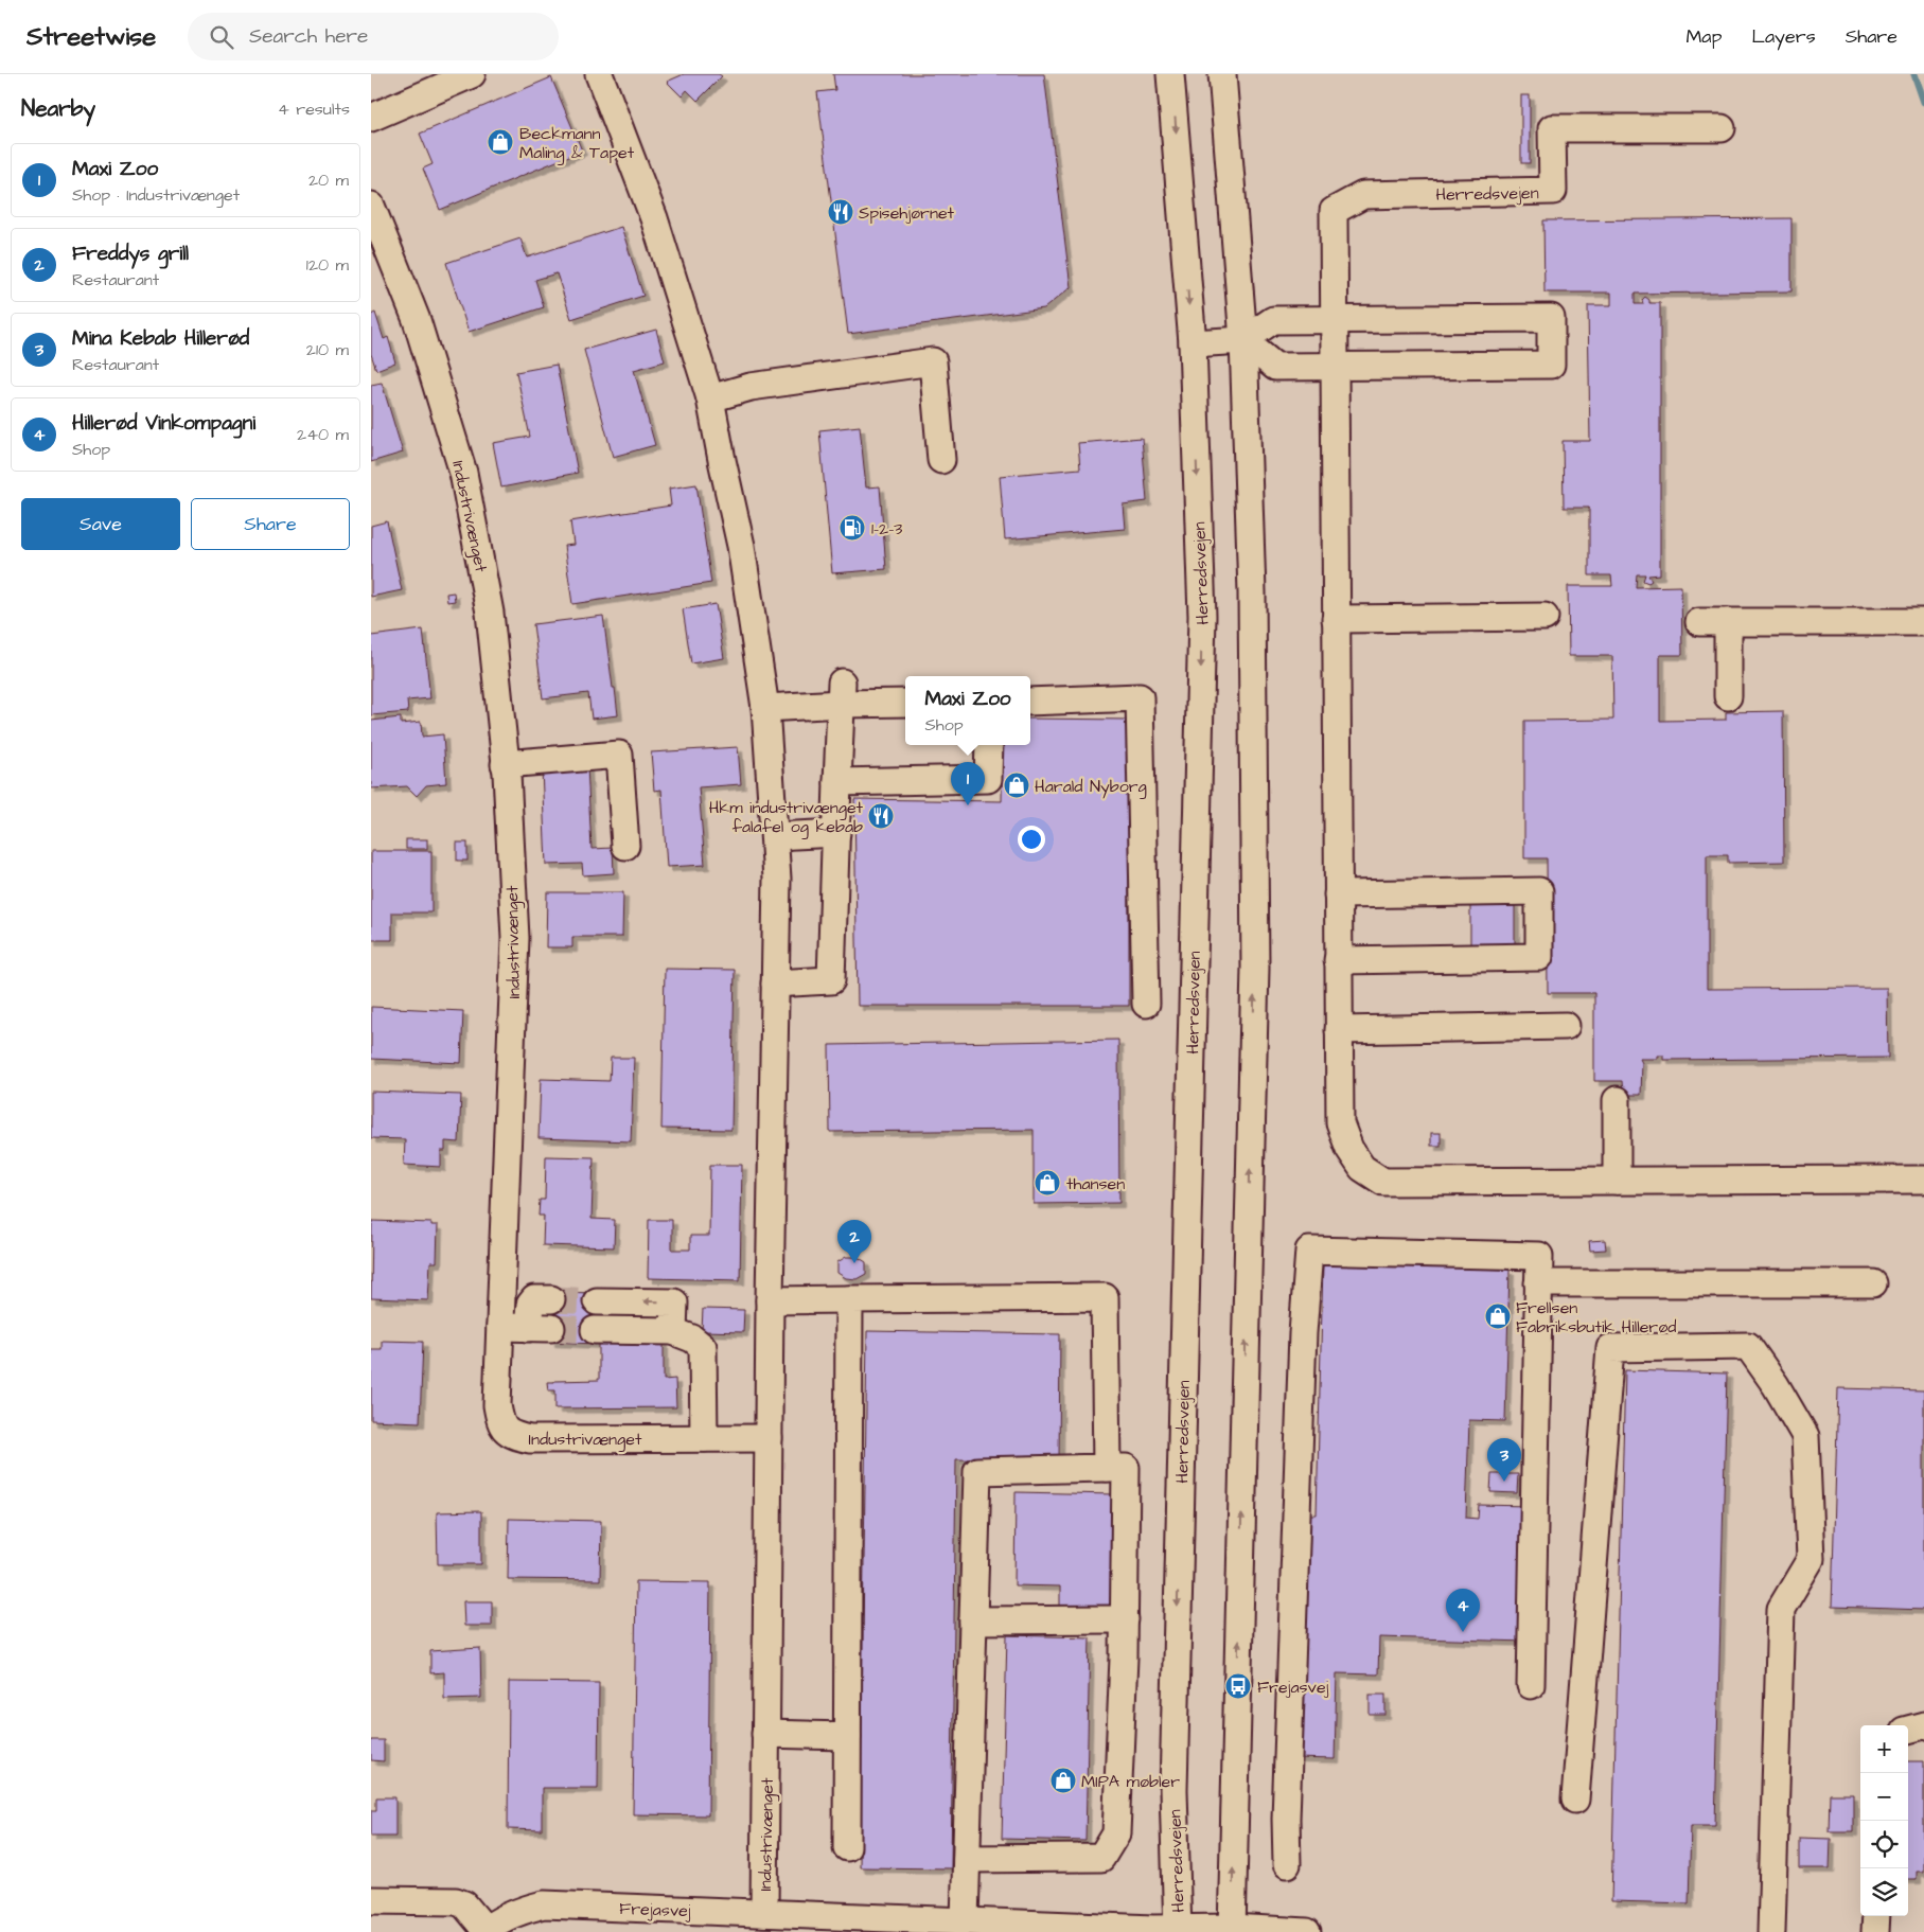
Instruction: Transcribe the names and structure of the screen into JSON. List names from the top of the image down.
{
  "streets": {
    "street": ["Herredsvejen", "Industrivænget", "Frejasvej"]
  },
  "crossings": [
    ["Herredsvejen", "Frejasvej"],
    ["Industrivænget", "Frejasvej"]
  ],
  "places": {
    "shop": [
      "Beckmann Maling & Tapet",
      "Harald Nyborg",
      "thansen",
      "Frellsen Fabriksbutik Hillerød",
      "MIPA møbler"
    ],
    "restaurant": ["Spisehjørnet", "Hkm industrivænget falafel og kebab"],
    "fuel station": ["1-2-3"],
    "bus stop": ["Frejasvej"]
  },
  "page": {
    "header": "Streetwise",
    "search": "Search here",
    "nav": ["Map", "Layers", "Share"],
    "heading": ["Nearby", "4 results"],
    "list": [
      {
        "mark": "1",
        "name": "Maxi Zoo",
        "note": "Shop · Industrivænget",
        "value": "20 m"
      },
      {
        "mark": "2",
        "name": "Freddys grill",
        "note": "Restaurant",
        "value": "120 m"
      },
      {
        "mark": "3",
        "name": "Mina Kebab Hillerød",
        "note": "Restaurant",
        "value": "210 m"
      },
      {
        "mark": "4",
        "name": "Hillerød Vinkompagni",
        "note": "Shop",
        "value": "240 m"
      }
    ],
    "buttons": ["Save", "Share"],
    "popup": ["Maxi Zoo", "Shop"],
    "pins": [
      "1",
      "2",
      "3",
      "4"
    ],
    "map_buttons": ["+", "−"]
  }
}
